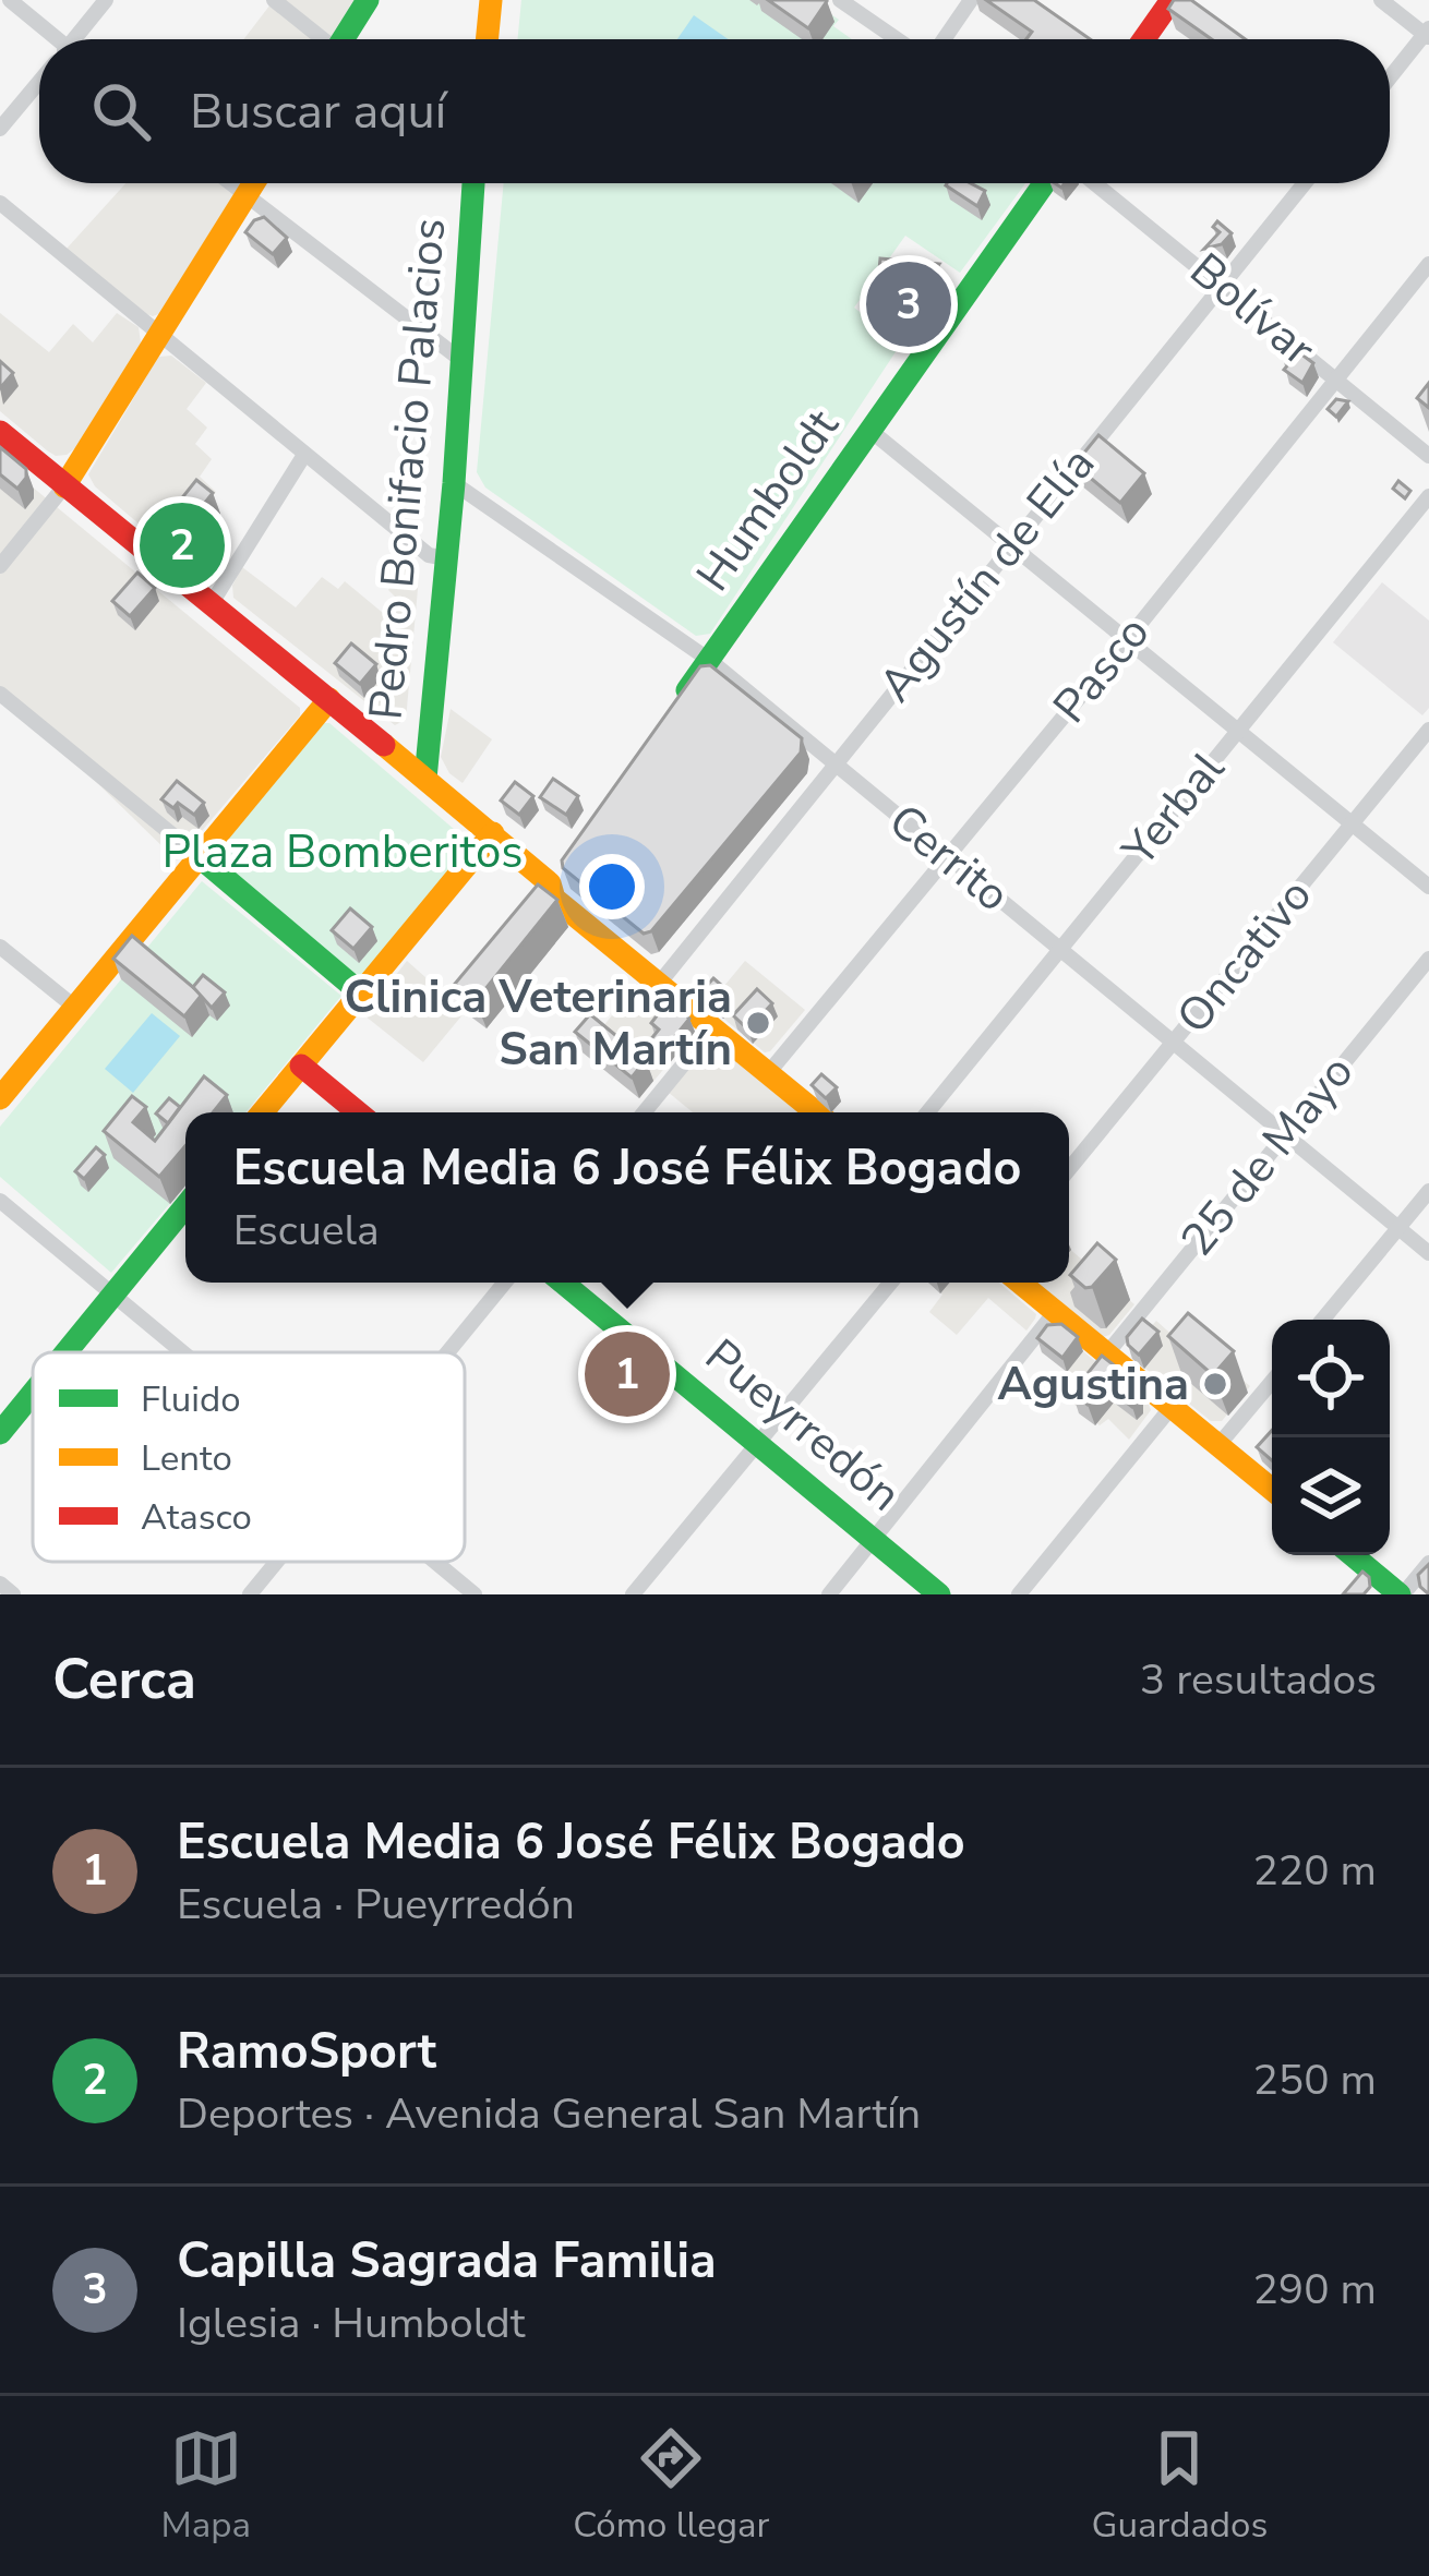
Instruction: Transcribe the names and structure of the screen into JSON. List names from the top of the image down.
{
  "streets": {
    "street": [
      "Bolívar",
      "Pedro Bonifacio Palacios",
      "Humboldt",
      "Agustín de Elía",
      "Pasco",
      "Yerbal",
      "Cerrito",
      "Oncativo",
      "25 de Mayo",
      "Pueyrredón"
    ]
  },
  "crossings": [
    ["Bolívar", "Agustín de Elía"],
    ["Bolívar", "Pasco"],
    ["Pedro Bonifacio Palacios", "Cerrito"],
    ["Humboldt", "Cerrito"],
    ["Agustín de Elía", "Cerrito"],
    ["Pasco", "Cerrito"],
    ["Yerbal", "Cerrito"],
    ["Cerrito", "Oncativo"],
    ["Cerrito", "25 de Mayo"]
  ],
  "parks": ["Plaza Bomberitos"],
  "places": ["Clinica Veterinaria San Martín", "Agustina"],
  "legend": ["Fluido", "Lento", "Atasco"],
  "page": {
    "search": "Buscar aquí",
    "pins": ["3", "2", "1"],
    "popup": ["Escuela Media 6 José Félix Bogado", "Escuela"],
    "heading": ["Cerca", "3 resultados"],
    "list": [
      {
        "mark": "1",
        "name": "Escuela Media 6 José Félix Bogado",
        "note": "Escuela · Pueyrredón",
        "value": "220 m"
      },
      {
        "mark": "2",
        "name": "RamoSport",
        "note": "Deportes · Avenida General San Martín",
        "value": "250 m"
      },
      {
        "mark": "3",
        "name": "Capilla Sagrada Familia",
        "note": "Iglesia · Humboldt",
        "value": "290 m"
      }
    ],
    "nav": ["Mapa", "Cómo llegar", "Guardados"]
  }
}
